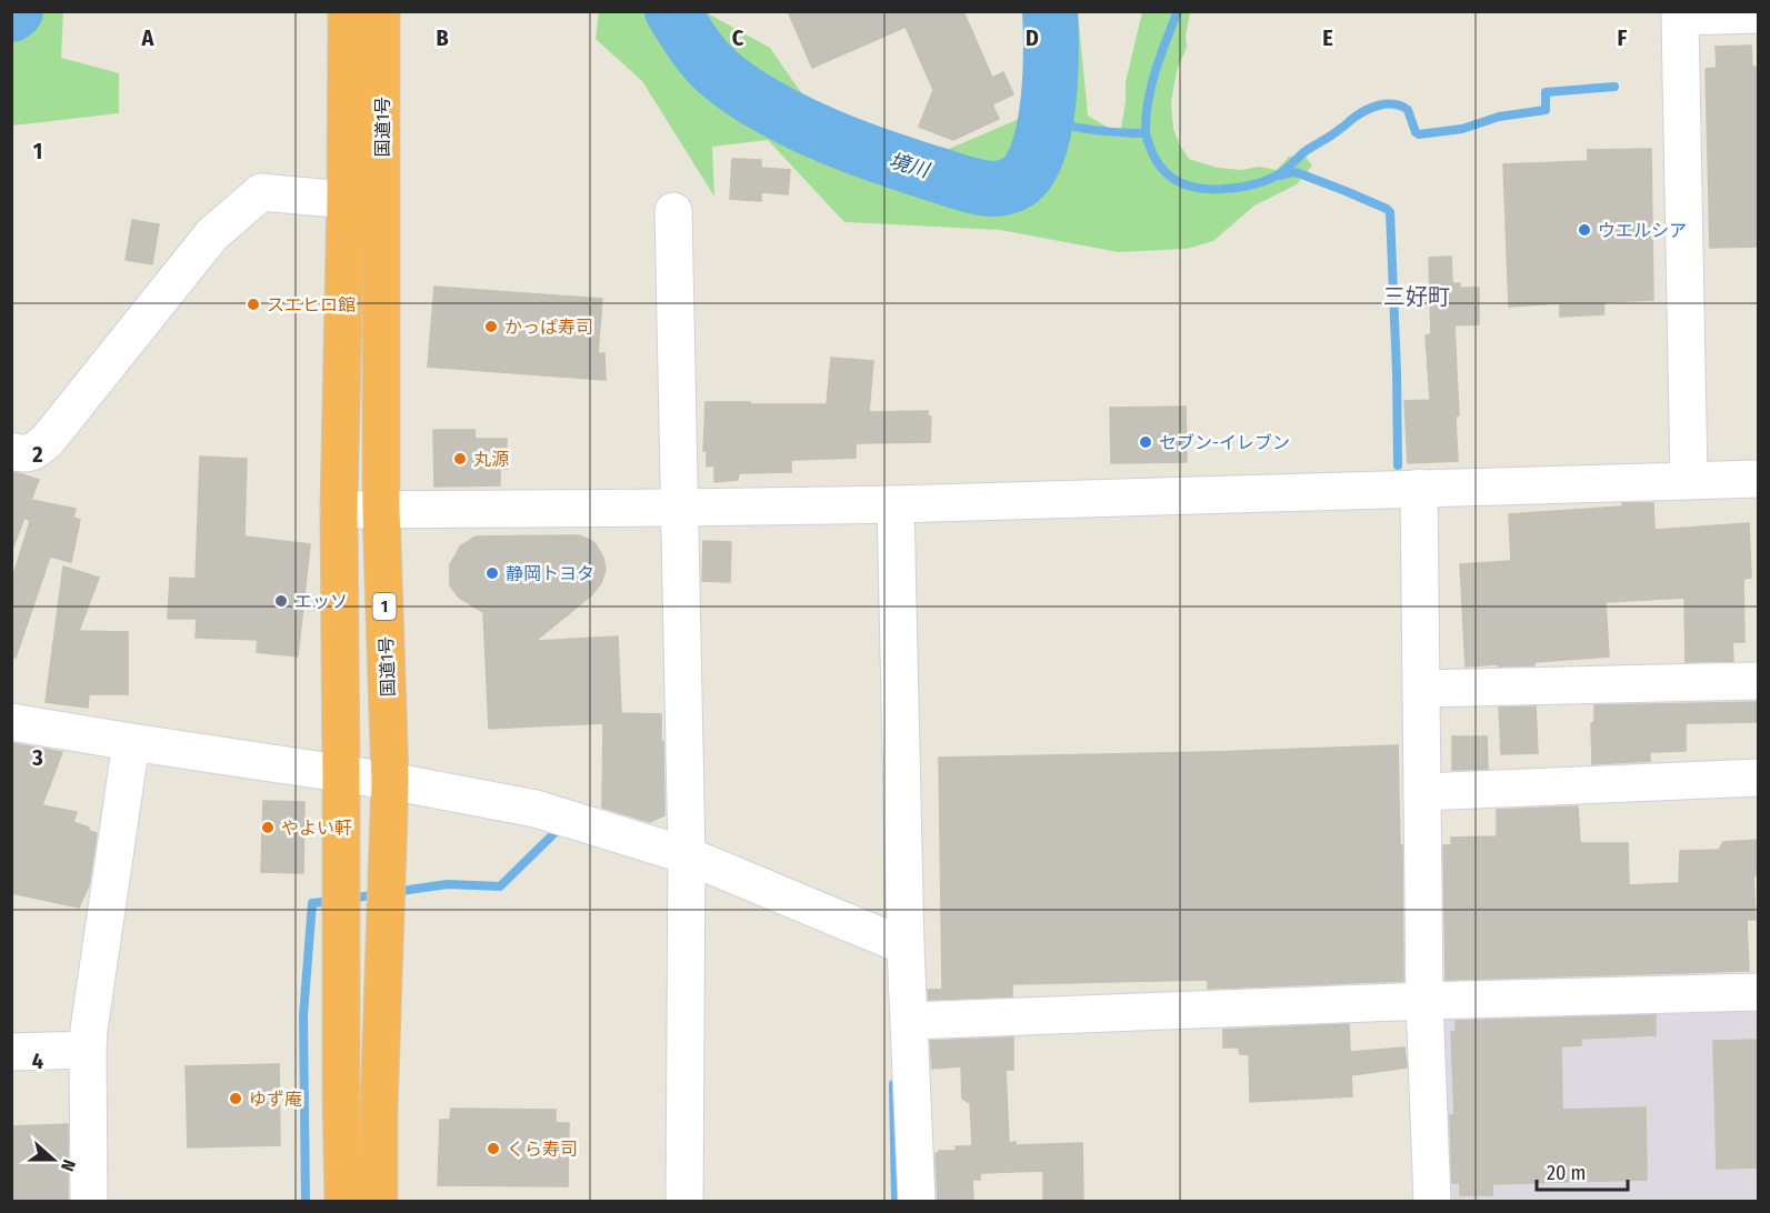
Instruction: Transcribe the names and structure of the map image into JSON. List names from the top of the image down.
{
  "streets": {
    "highway": ["国道1号", "1"]
  },
  "districts": ["三好町"],
  "water": ["境川"],
  "places": [
    "ウエルシア",
    "スエヒロ館",
    "かっぱ寿司",
    "セブン-イレブン",
    "丸源",
    "静岡トヨタ",
    "エッソ",
    "やよい軒",
    "ゆず庵",
    "くら寿司"
  ],
  "scale_bar": "20 m",
  "north": "right",
  "grid": {
    "columns": [
      "A",
      "B",
      "C",
      "D",
      "E",
      "F"
    ],
    "rows": [
      "1",
      "2",
      "3",
      "4"
    ]
  }
}
